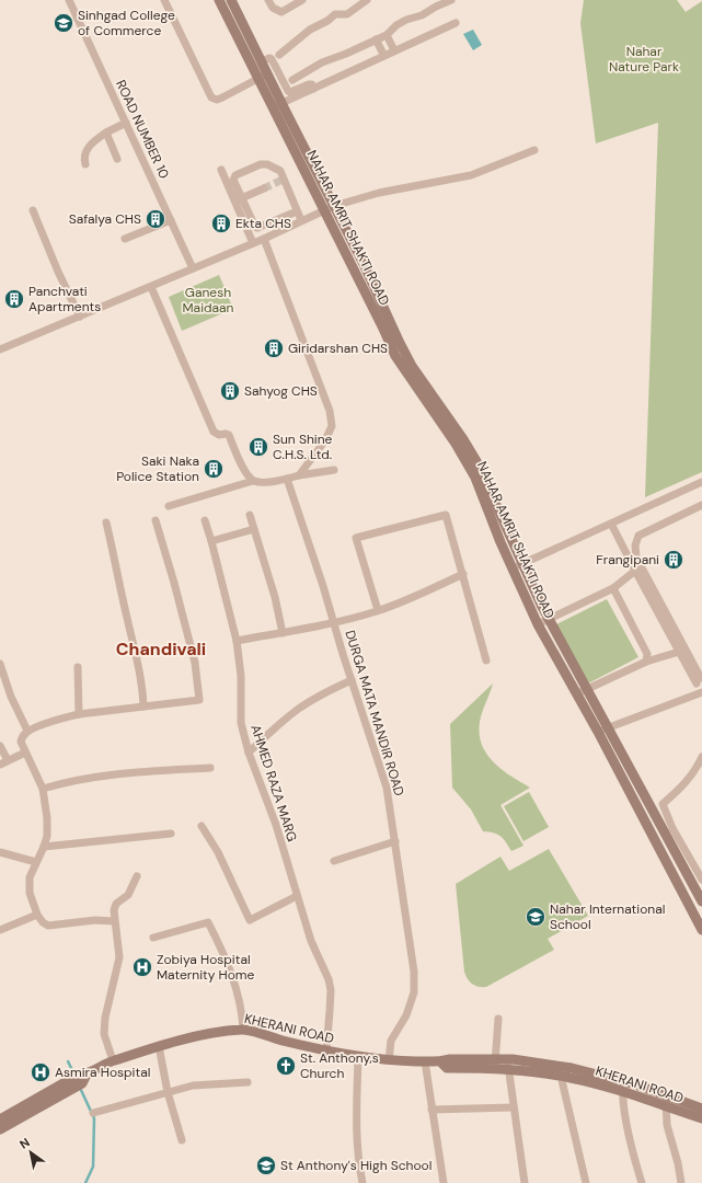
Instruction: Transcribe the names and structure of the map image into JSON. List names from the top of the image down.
{
  "streets": {
    "street": [
      "ROAD NUMBER 10",
      "NAHAR AMRIT SHAKTI ROAD",
      "DURGA MATA MANDIR ROAD",
      "AHMED RAZA MARG",
      "KHERANI ROAD"
    ]
  },
  "crossings": [
    ["DURGA MATA MANDIR ROAD", "KHERANI ROAD"],
    ["AHMED RAZA MARG", "KHERANI ROAD"]
  ],
  "districts": ["Chandivali"],
  "parks": ["Nahar Nature Park", "Ganesh Maidaan"],
  "places": {
    "school or university": ["Sinhgad College of Commerce", "Nahar International School", "St Anthony's High School"],
    "building": [
      "Safalya CHS",
      "Ekta CHS",
      "Panchvati Apartments",
      "Giridarshan CHS",
      "Sahyog CHS",
      "Sun Shine C.H.S. Ltd.",
      "Saki Naka Police Station",
      "Frangipani"
    ],
    "hospital": ["Zobiya Hospital Maternity Home", "Asmira Hospital"],
    "church": ["St. Anthony,s Church"]
  },
  "north": "top left"
}
